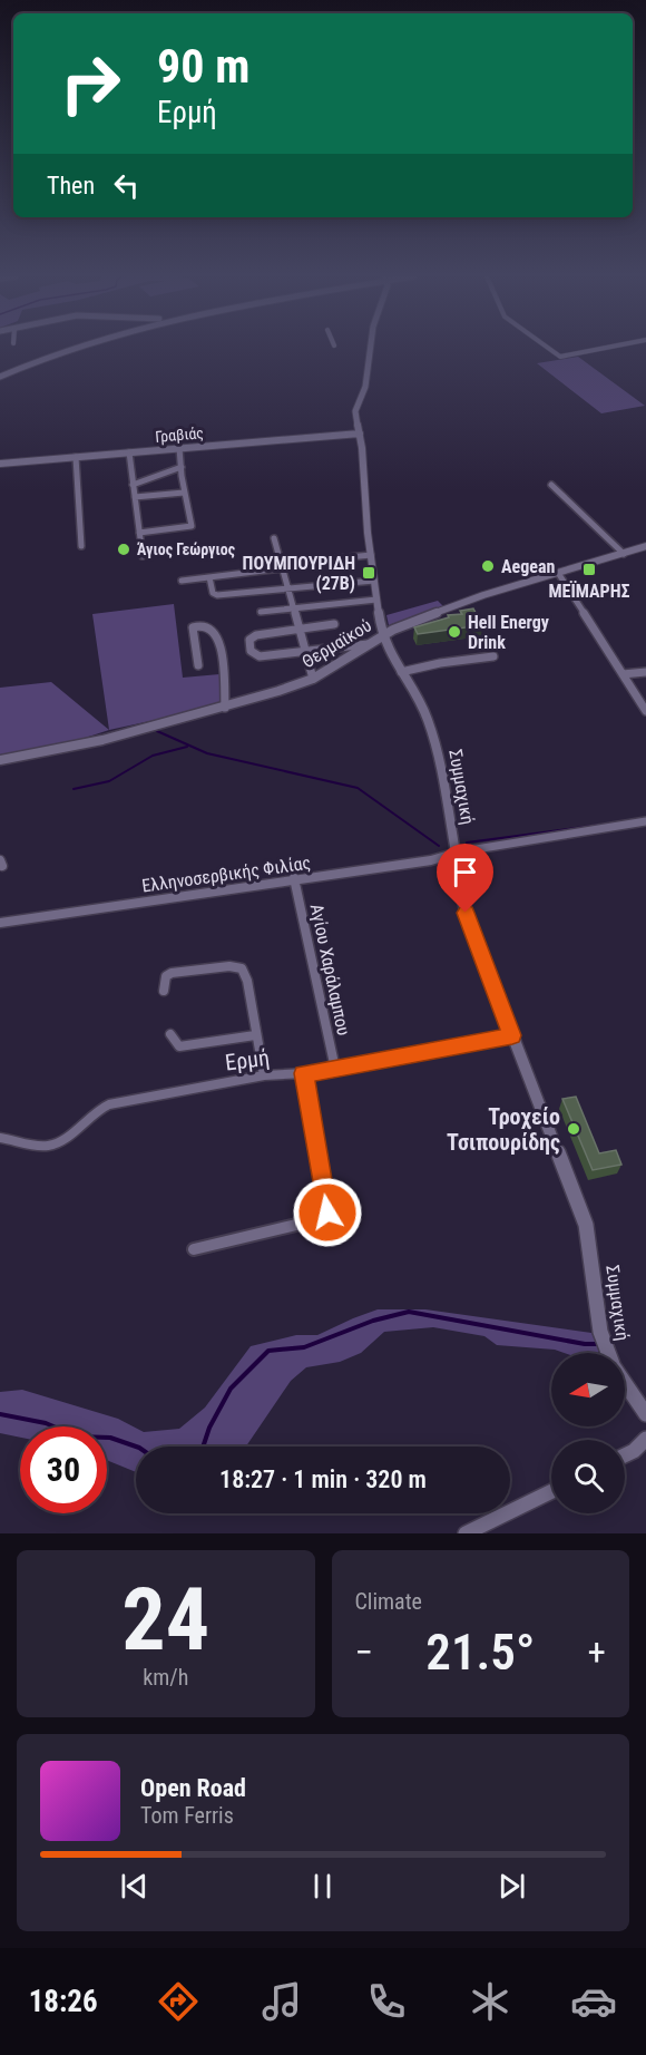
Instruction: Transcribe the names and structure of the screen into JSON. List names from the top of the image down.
{
  "streets": {
    "street": [
      "Γραβιάς",
      "Θερμαϊκού",
      "Συμμαχική",
      "Ελληνοσερβικής Φιλίας",
      "Αγίου Χαράλαμπου",
      "Ερμή"
    ]
  },
  "crossings": [
    ["Γραβιάς", "Συμμαχική"],
    ["Θερμαϊκού", "Συμμαχική"],
    ["Συμμαχική", "Ελληνοσερβικής Φιλίας"],
    ["Συμμαχική", "Ερμή"],
    ["Ελληνοσερβικής Φιλίας", "Αγίου Χαράλαμπου"],
    ["Αγίου Χαράλαμπου", "Ερμή"]
  ],
  "places": {
    "other": [
      "Άγιος Γεώργιος",
      "Aegean",
      "Hell Energy Drink",
      "Τροχείο Τσιπουρίδης"
    ],
    "transit": ["ΜΕΪΜΑΡΗΣ", "ΠΟΥΜΠΟΥΡΙΔΗ (27Β)"]
  },
  "north": "left",
  "page": {
    "turn": ["90 m", "Ερμή"],
    "then": "Then",
    "limit": "30",
    "trip": "18:27 · 1 min · 320 m",
    "tile": [
      ["24", "km/h"],
      "Climate"
    ],
    "heat": ["−", "21.5°", "+"],
    "song": ["Open Road", "Tom Ferris"],
    "tabs": "18:26"
  }
}
